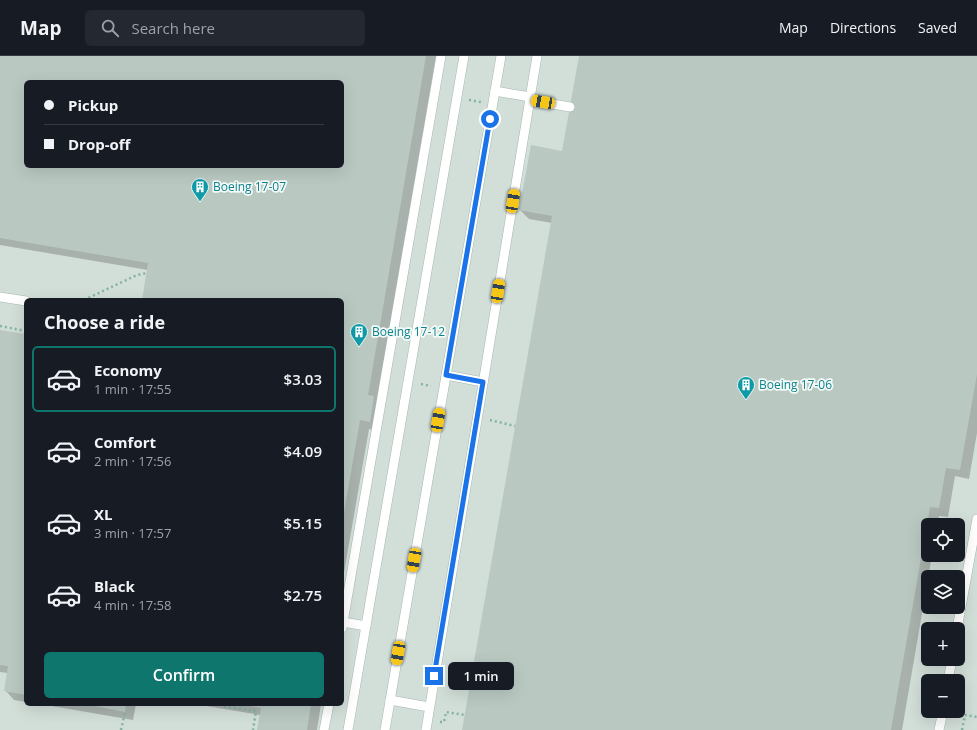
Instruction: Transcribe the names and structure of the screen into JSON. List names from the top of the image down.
{
  "places": {
    "building": ["Boeing 17-07", "Boeing 17-12", "Boeing 17-06"]
  },
  "page": {
    "header": "Map",
    "search": "Search here",
    "nav": ["Map", "Directions", "Saved"],
    "banner": ["Pickup", "Drop-off"],
    "heading": "Choose a ride",
    "list": [
      {
        "name": "Economy",
        "note": "1 min · 17:55",
        "value": "$3.03"
      },
      {
        "name": "Comfort",
        "note": "2 min · 17:56",
        "value": "$4.09"
      },
      {
        "name": "XL",
        "note": "3 min · 17:57",
        "value": "$5.15"
      },
      {
        "name": "Black",
        "note": "4 min · 17:58",
        "value": "$2.75"
      }
    ],
    "map_buttons": ["+", "−"],
    "buttons": "Confirm",
    "bubble": "1 min"
  }
}
